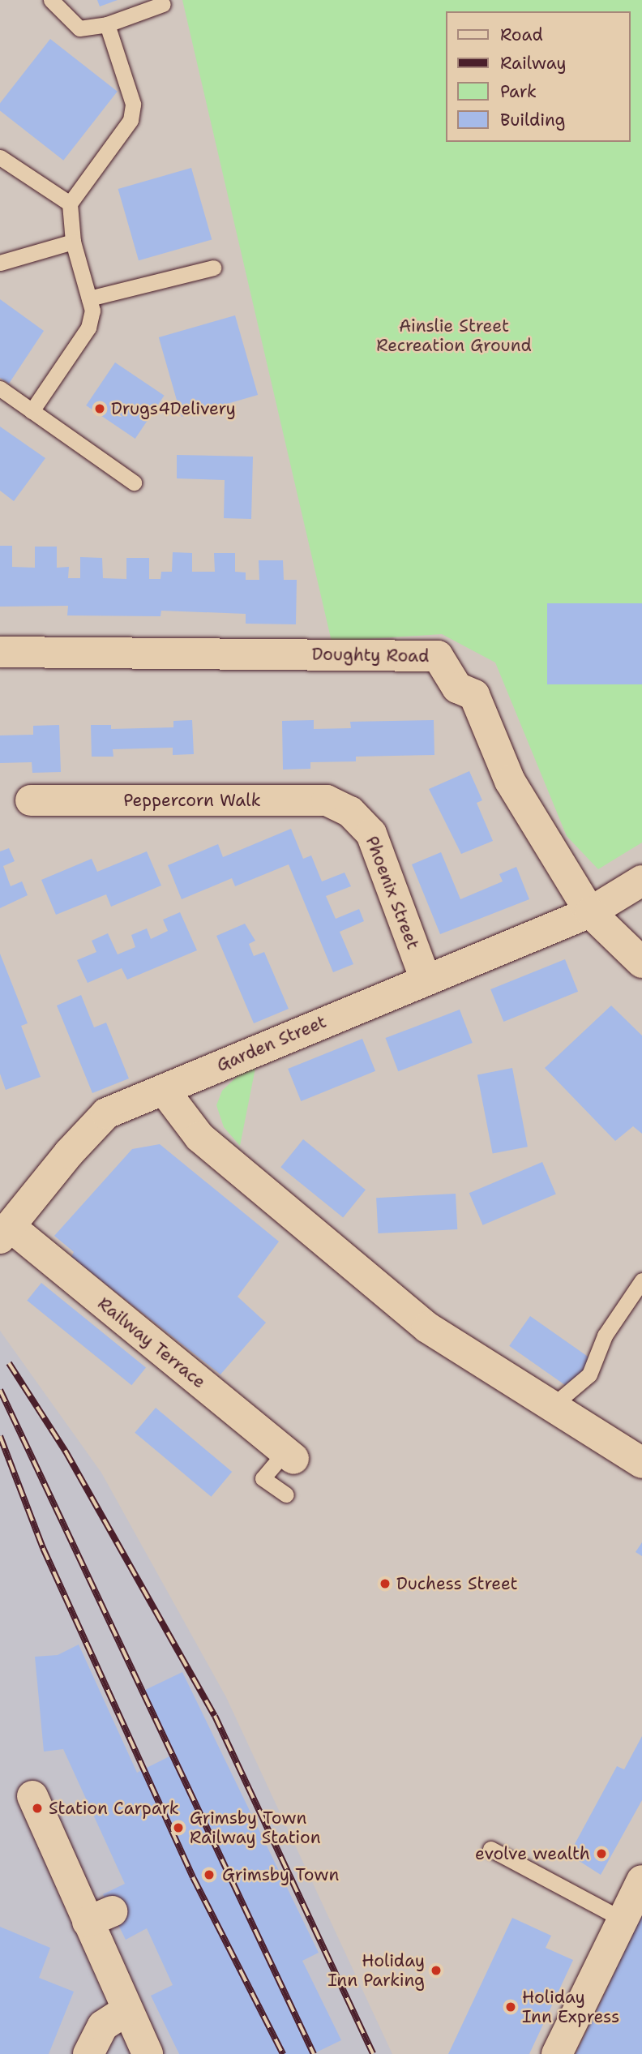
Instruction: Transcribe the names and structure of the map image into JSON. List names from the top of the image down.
{
  "streets": {
    "street": [
      "Doughty Road",
      "Peppercorn Walk",
      "Phoenix Street",
      "Garden Street",
      "Railway Terrace"
    ]
  },
  "crossings": [
    ["Doughty Road", "Garden Street"],
    ["Peppercorn Walk", "Phoenix Street"],
    ["Phoenix Street", "Garden Street"],
    ["Garden Street", "Railway Terrace"]
  ],
  "parks": ["Ainslie Street Recreation Ground"],
  "places": [
    "Drugs4Delivery",
    "Duchess Street",
    "Station Carpark",
    "Grimsby Town Railway Station",
    "evolve wealth",
    "Grimsby Town",
    "Holiday Inn Parking",
    "Holiday Inn Express"
  ],
  "legend": [
    "Road",
    "Railway",
    "Park",
    "Building"
  ]
}
